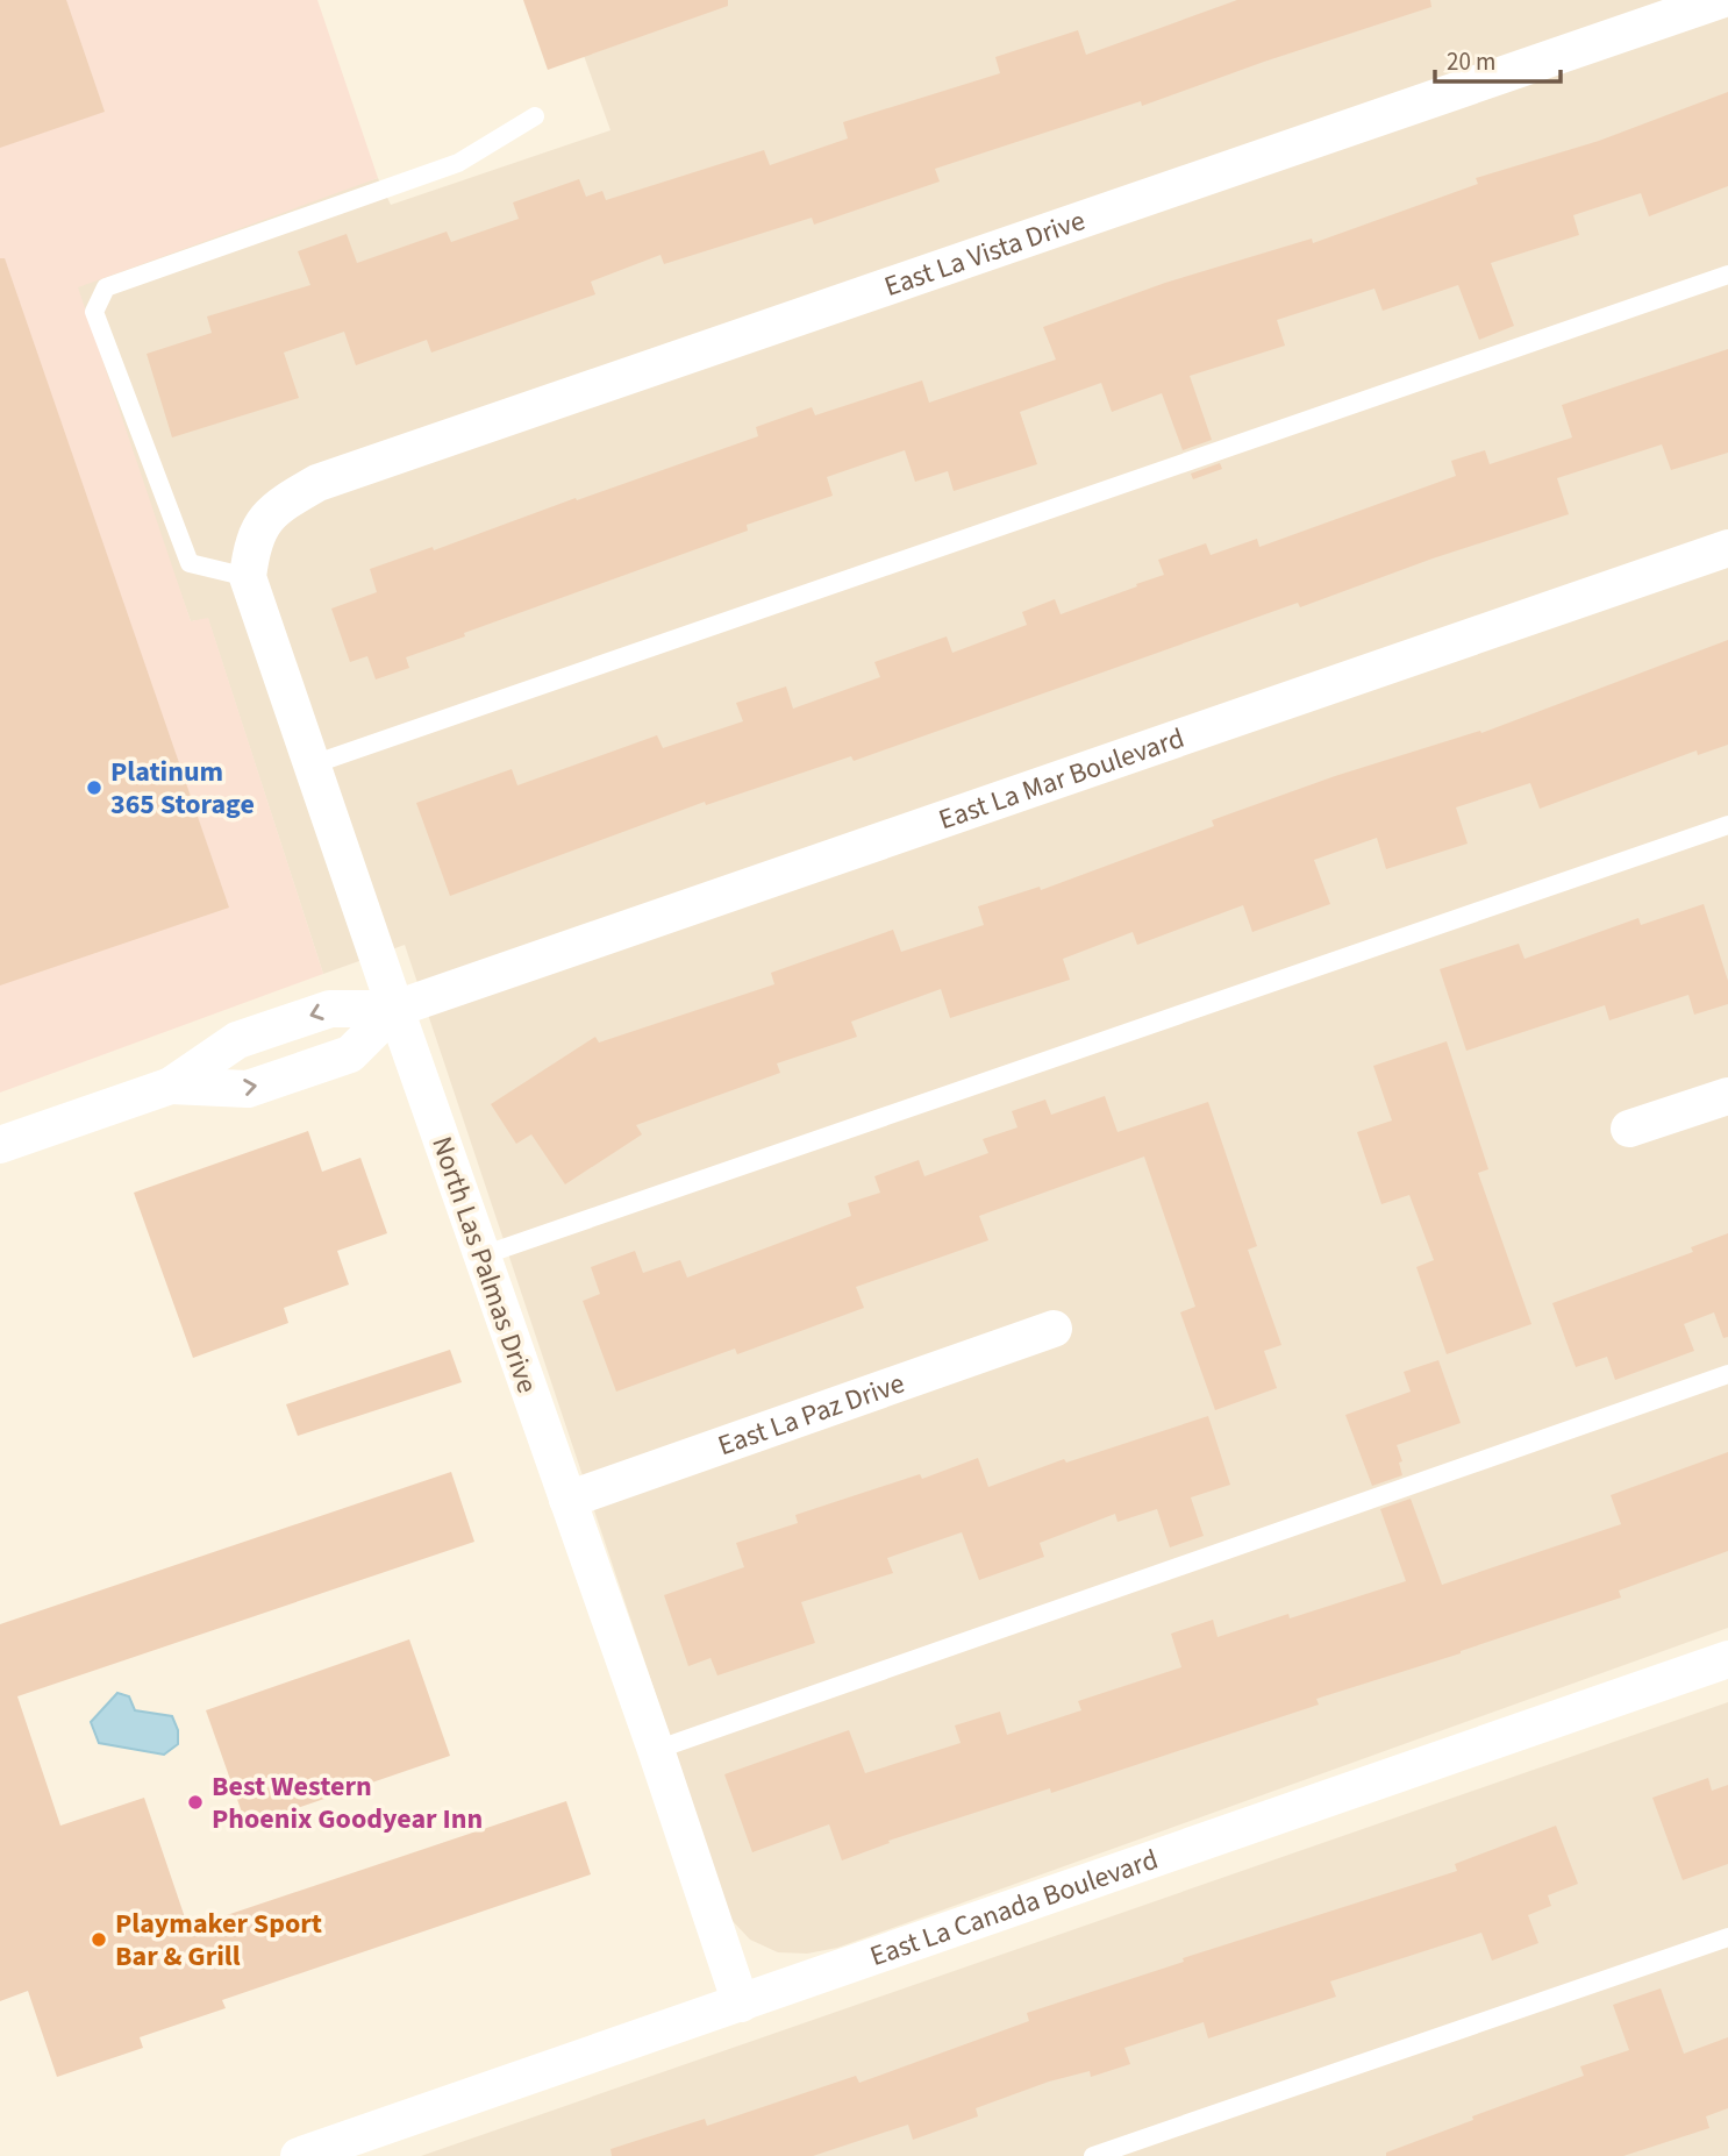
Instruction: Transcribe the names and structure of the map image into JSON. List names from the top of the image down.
{
  "streets": {
    "street": [
      "East La Vista Drive",
      "East La Mar Boulevard",
      "North Las Palmas Drive",
      "East La Paz Drive",
      "East La Canada Boulevard"
    ]
  },
  "crossings": [
    ["East La Vista Drive", "North Las Palmas Drive"],
    ["East La Mar Boulevard", "North Las Palmas Drive"],
    ["North Las Palmas Drive", "East La Paz Drive"],
    ["North Las Palmas Drive", "East La Canada Boulevard"]
  ],
  "places": ["Platinum 365 Storage", "Best Western Phoenix Goodyear Inn", "Playmaker Sport Bar & Grill"],
  "scale_bar": "20 m"
}
